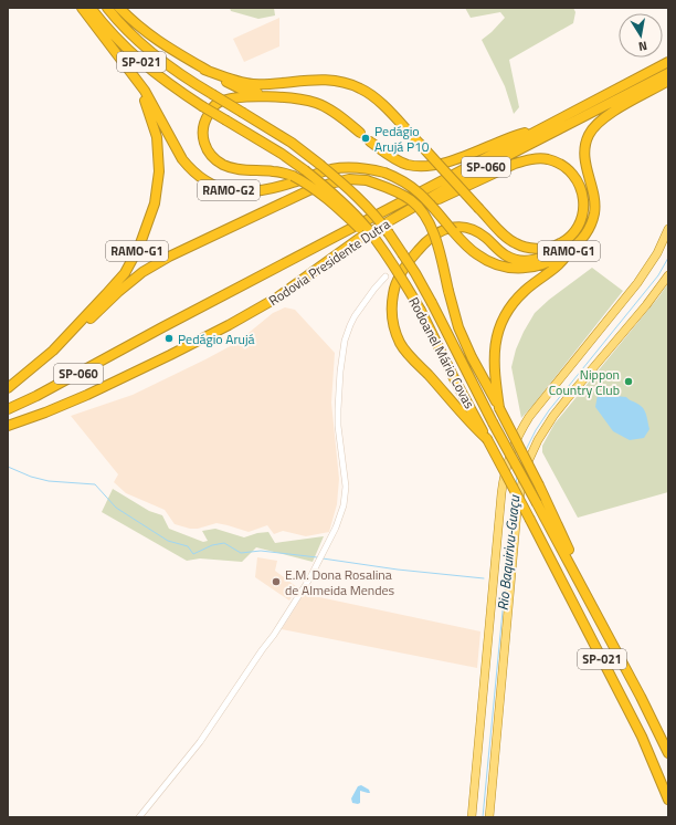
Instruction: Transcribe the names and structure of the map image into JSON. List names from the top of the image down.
{
  "streets": {
    "highway": [
      "SP-021",
      "SP-060",
      "RAMO-G2",
      "RAMO-G1",
      "Rodovia Presidente Dutra",
      "Rodoanel Mário Covas"
    ]
  },
  "crossings": [
    ["RAMO-G2", "RAMO-G1"]
  ],
  "water": ["Rio Baquirivu-Guaçu"],
  "places": [
    "Pedágio Arujá P10",
    "Pedágio Arujá",
    "Nippon Country Club",
    "E.M. Dona Rosalina de Almeida Mendes"
  ],
  "north": "bottom"
}
